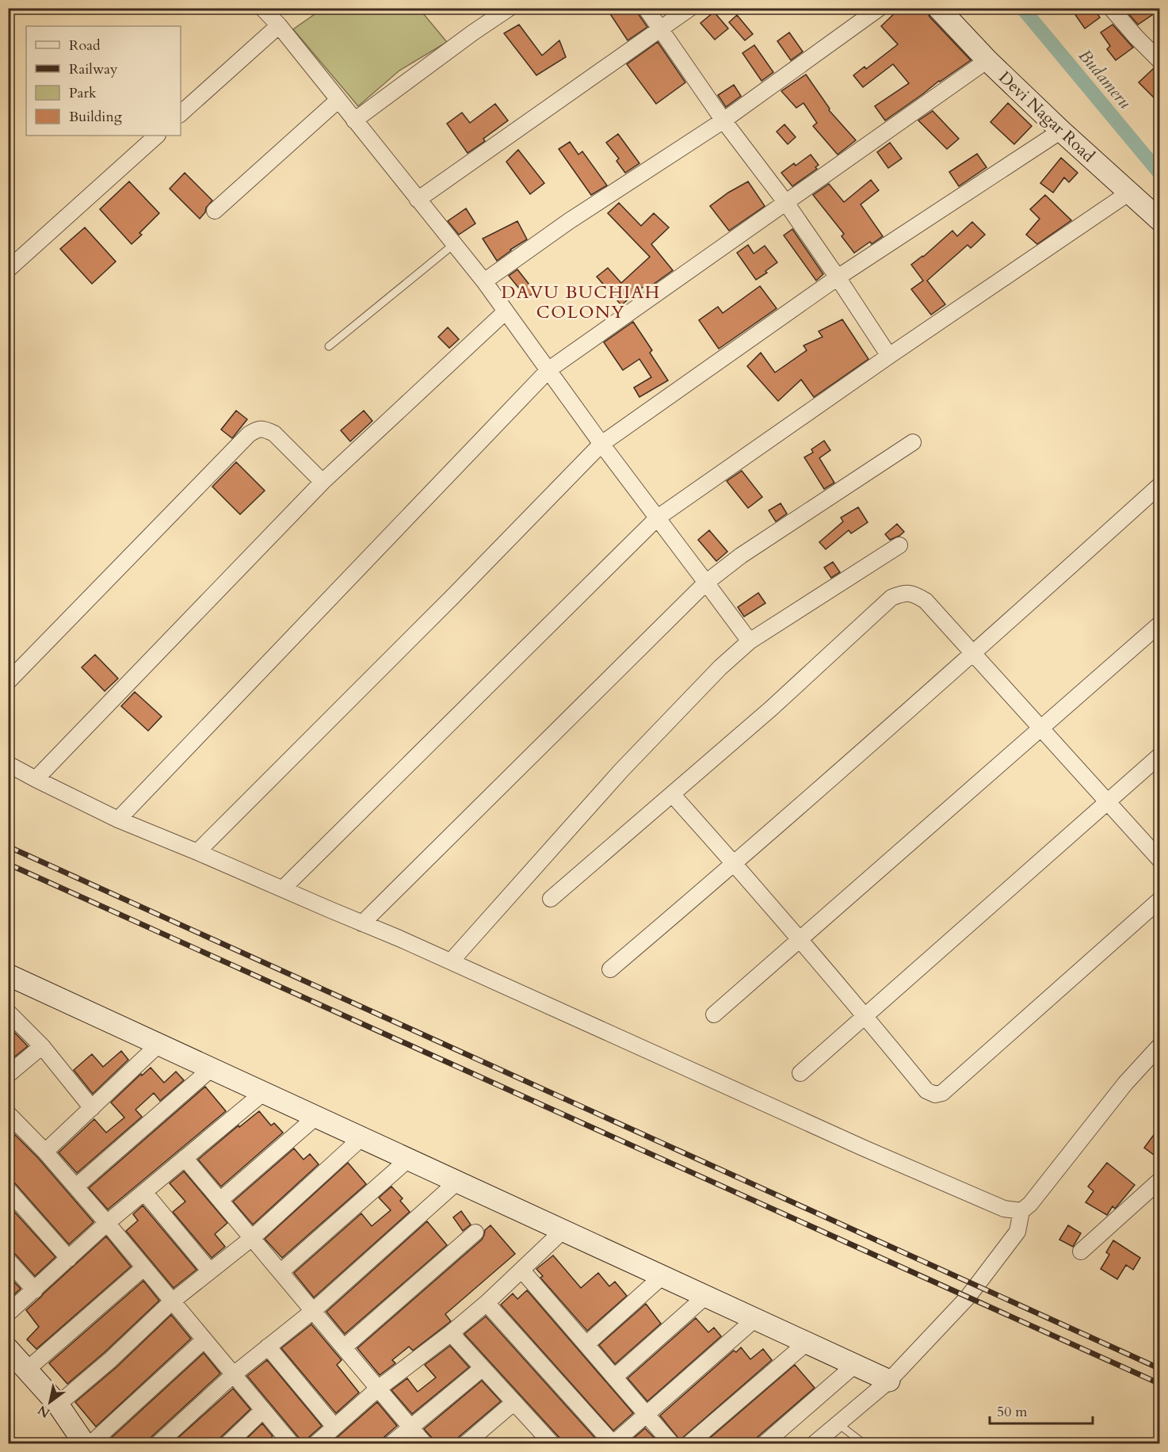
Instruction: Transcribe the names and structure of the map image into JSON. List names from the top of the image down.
{
  "streets": {
    "street": ["Devi Nagar Road"]
  },
  "districts": ["DAVU BUCHIAH COLONY"],
  "water": ["Budameru"],
  "legend": [
    "Road",
    "Railway",
    "Park",
    "Building"
  ],
  "scale_bar": "50 m",
  "north": "bottom left"
}
